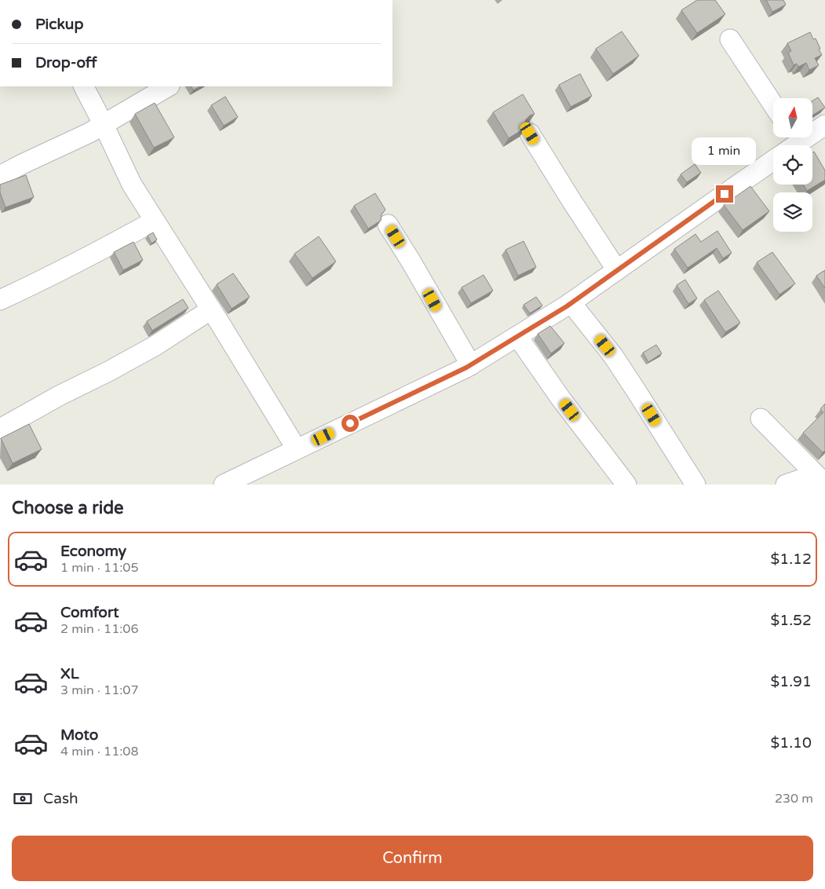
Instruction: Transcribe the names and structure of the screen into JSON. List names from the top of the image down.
{
  "north": "top",
  "page": {
    "banner": ["Pickup", "Drop-off"],
    "bubble": "1 min",
    "heading": "Choose a ride",
    "list": [
      {
        "name": "Economy",
        "note": "1 min · 11:05",
        "value": "$1.12"
      },
      {
        "name": "Comfort",
        "note": "2 min · 11:06",
        "value": "$1.52"
      },
      {
        "name": "XL",
        "note": "3 min · 11:07",
        "value": "$1.91"
      },
      {
        "name": "Moto",
        "note": "4 min · 11:08",
        "value": "$1.10"
      }
    ],
    "pay": ["Cash", "230 m"],
    "buttons": "Confirm"
  }
}
